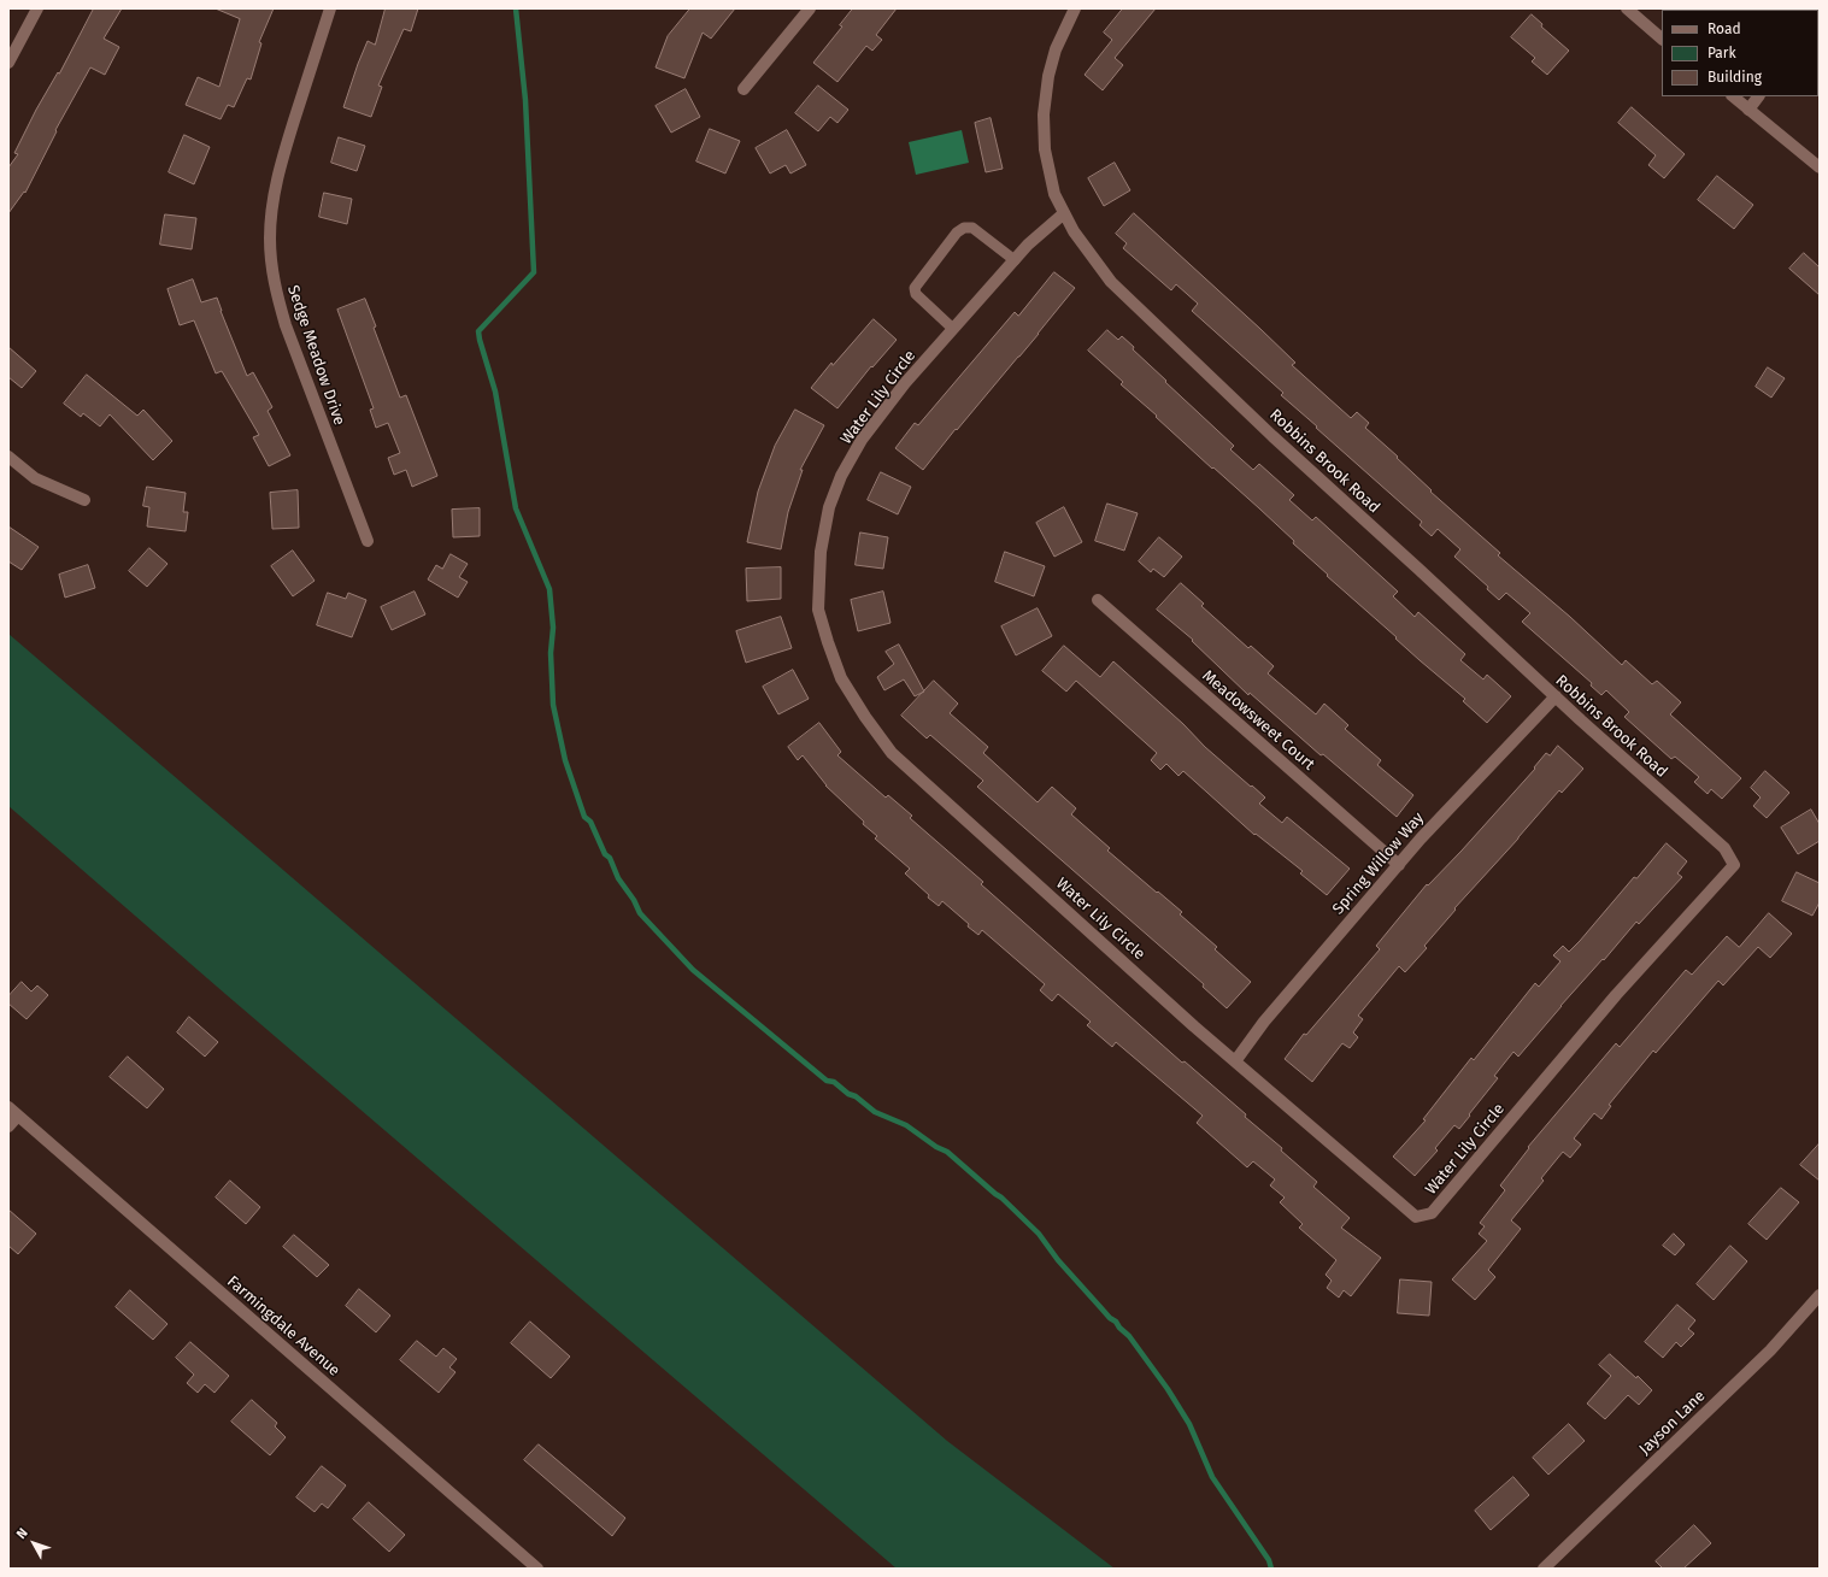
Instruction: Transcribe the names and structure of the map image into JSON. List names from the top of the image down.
{
  "streets": {
    "street": [
      "Sedge Meadow Drive",
      "Water Lily Circle",
      "Robbins Brook Road",
      "Meadowsweet Court",
      "Spring Willow Way",
      "Farmingdale Avenue",
      "Jayson Lane"
    ]
  },
  "crossings": [
    ["Water Lily Circle", "Robbins Brook Road"],
    ["Water Lily Circle", "Spring Willow Way"],
    ["Robbins Brook Road", "Spring Willow Way"],
    ["Meadowsweet Court", "Spring Willow Way"]
  ],
  "legend": ["Road", "Park", "Building"],
  "north": "top left"
}
